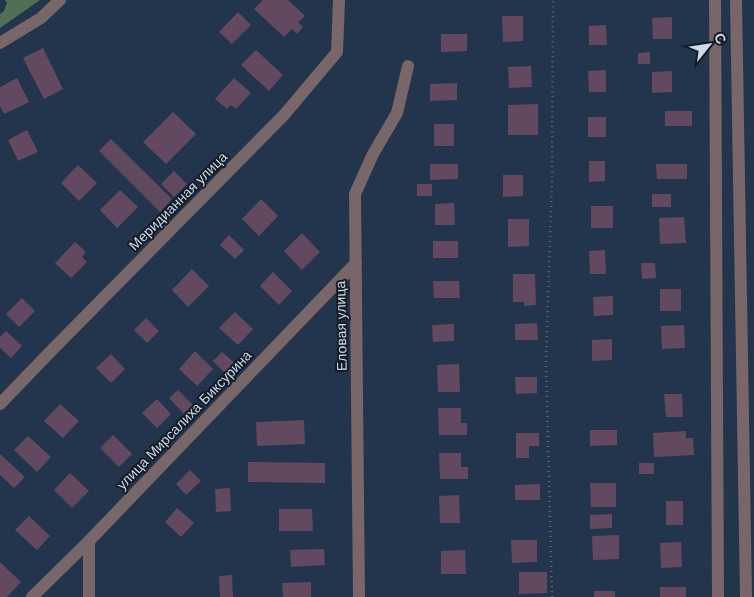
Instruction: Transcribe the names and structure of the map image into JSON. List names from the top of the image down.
{
  "streets": {
    "street": ["Меридианная улица", "Еловая улица", "улица Мирсалиха Биксурина"]
  },
  "crossings": [
    ["Еловая улица", "улица Мирсалиха Биксурина"]
  ],
  "north": "top right"
}
